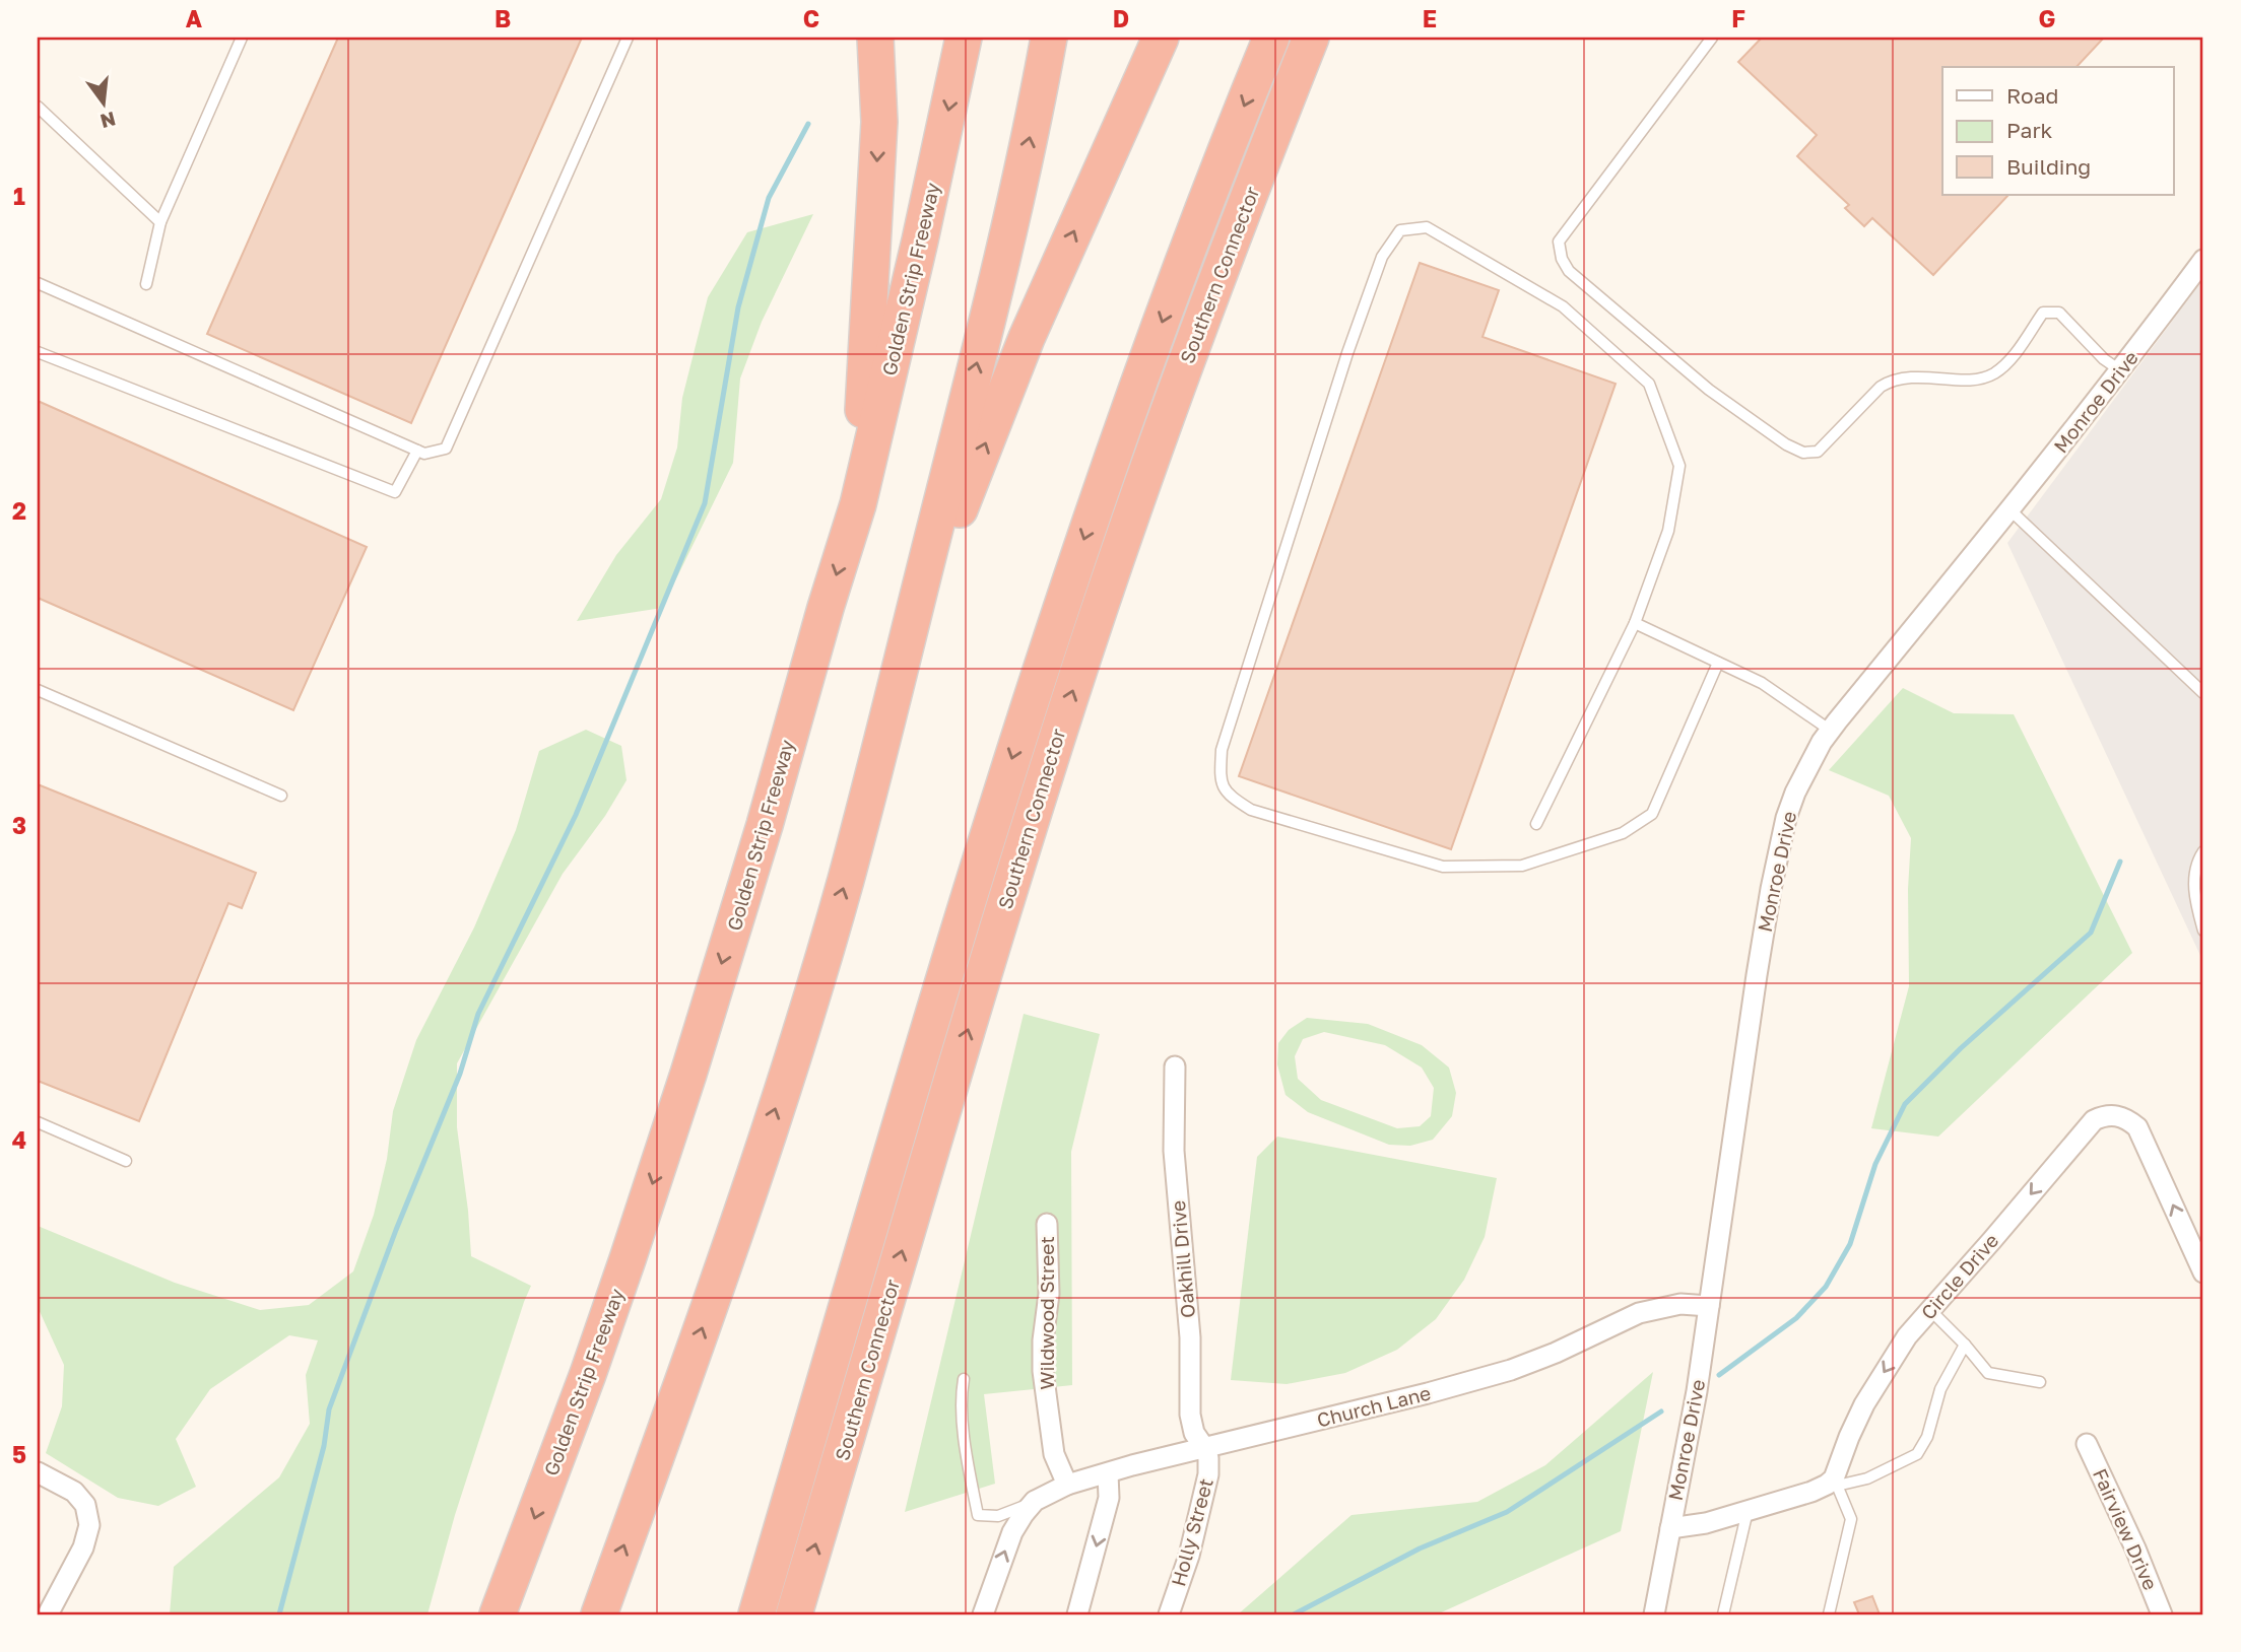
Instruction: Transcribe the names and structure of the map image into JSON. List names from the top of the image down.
{
  "streets": {
    "highway": ["Southern Connector", "Golden Strip Freeway"],
    "street": [
      "Monroe Drive",
      "Oakhill Drive",
      "Circle Drive",
      "Wildwood Street",
      "Church Lane",
      "Fairview Drive",
      "Holly Street"
    ]
  },
  "crossings": [
    ["Monroe Drive", "Church Lane"],
    ["Oakhill Drive", "Church Lane"],
    ["Oakhill Drive", "Holly Street"],
    ["Wildwood Street", "Church Lane"],
    ["Church Lane", "Holly Street"]
  ],
  "legend": ["Road", "Park", "Building"],
  "north": "bottom",
  "grid": {
    "columns": [
      "A",
      "B",
      "C",
      "D",
      "E",
      "F",
      "G"
    ],
    "rows": [
      "1",
      "2",
      "3",
      "4",
      "5"
    ]
  }
}
